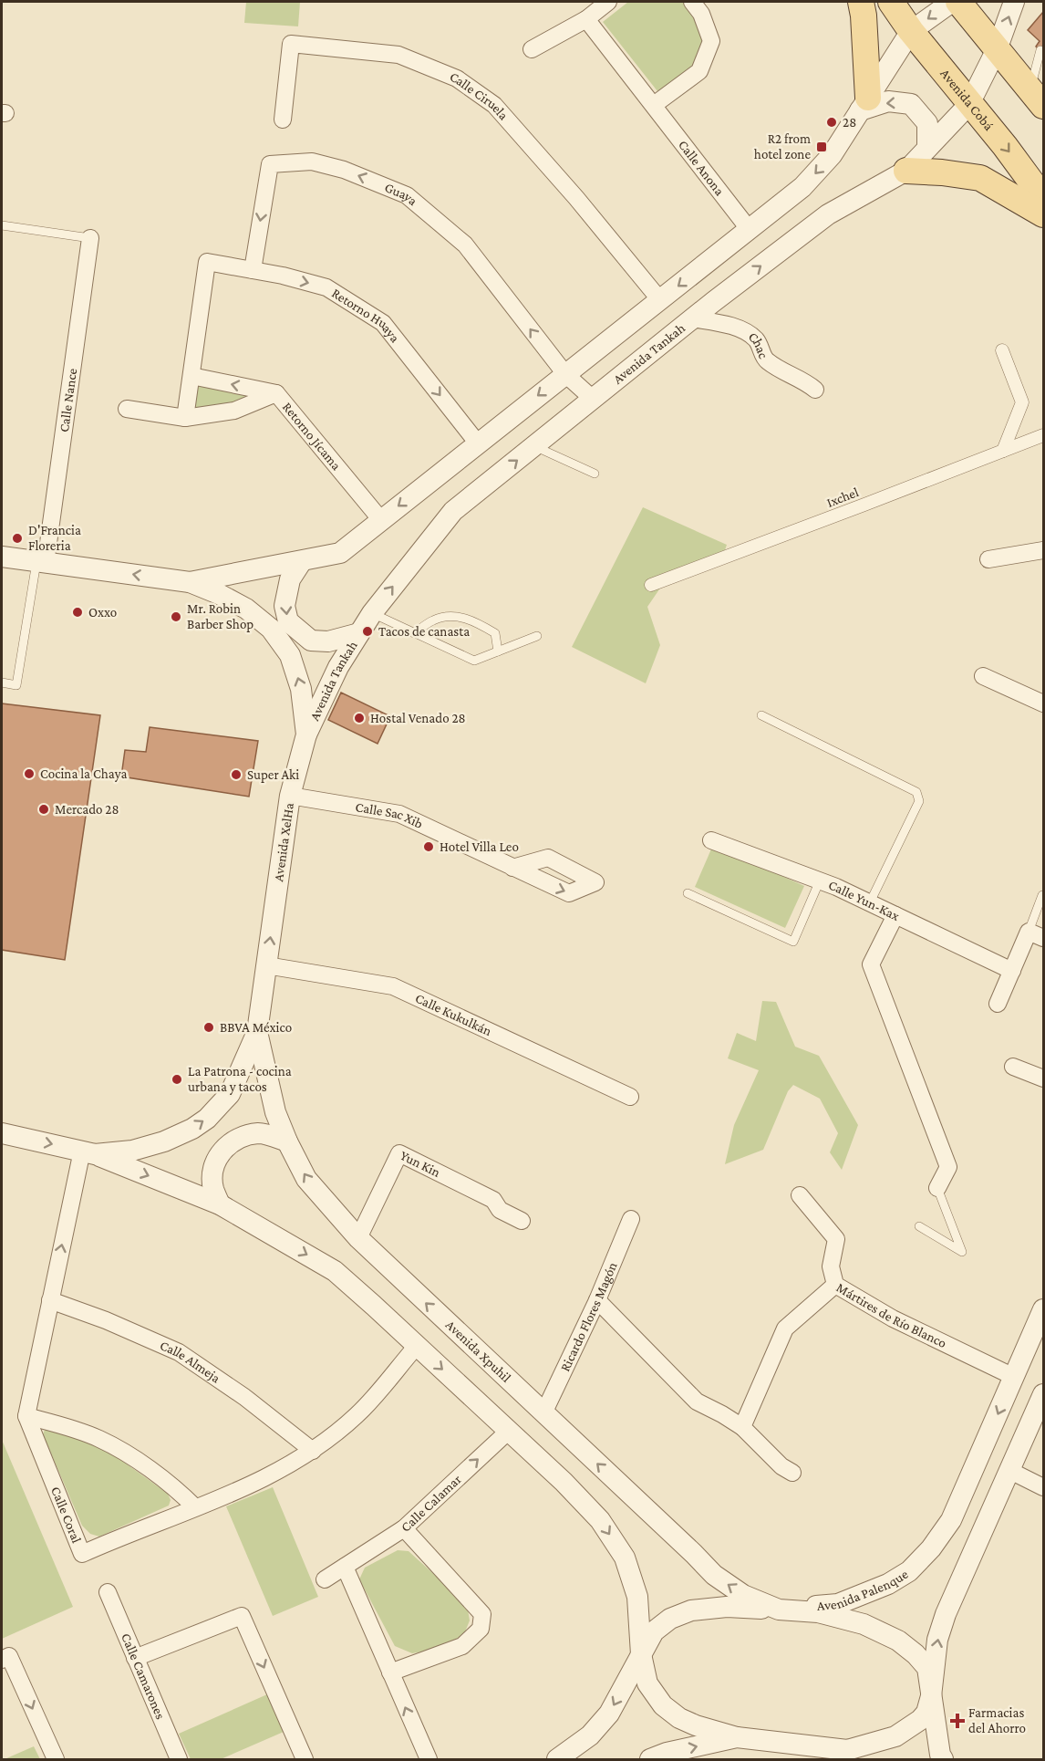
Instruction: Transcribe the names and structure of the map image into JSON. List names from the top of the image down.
{
  "streets": {
    "main road": ["Avenida Cobá"],
    "street": [
      "Calle Ciruela",
      "Calle Anona",
      "Guaya",
      "Retorno Huaya",
      "Chac",
      "Avenida Tankah",
      "Calle Nance",
      "Retorno Jícama",
      "Ixchel",
      "Calle Sac Xib",
      "Avenida XelHa",
      "Calle Yun-Kax",
      "Calle Kukulkán",
      "Yun Kin",
      "Mártires de Río Blanco",
      "Ricardo Flores Magón",
      "Avenida Xpuhil",
      "Calle Almeja",
      "Calle Calamar",
      "Calle Coral",
      "Avenida Palenque",
      "Calle Camarones"
    ]
  },
  "crossings": [
    ["Avenida Cobá", "Avenida Tankah"],
    ["Guaya", "Retorno Huaya"],
    ["Retorno Huaya", "Retorno Jícama"],
    ["Chac", "Avenida Tankah"],
    ["Avenida Tankah", "Avenida XelHa"],
    ["Calle Nance", "Avenida XelHa"],
    ["Calle Sac Xib", "Avenida XelHa"],
    ["Avenida XelHa", "Calle Kukulkán"],
    ["Avenida XelHa", "Avenida Xpuhil"],
    ["Yun Kin", "Avenida Xpuhil"],
    ["Mártires de Río Blanco", "Avenida Palenque"],
    ["Ricardo Flores Magón", "Avenida Xpuhil"],
    ["Avenida Xpuhil", "Avenida Palenque"],
    ["Calle Almeja", "Calle Coral"]
  ],
  "one_way": ["Retorno Huaya", "Calle Calamar"],
  "places": {
    "other": [
      "28",
      "D'Francia Floreria",
      "Oxxo",
      "Mr. Robin Barber Shop",
      "Tacos de canasta",
      "Hostal Venado 28",
      "Cocina la Chaya",
      "Super Aki",
      "Mercado 28",
      "Hotel Villa Leo",
      "BBVA México",
      "La Patrona - cocina urbana y tacos"
    ],
    "transit": ["R2 from hotel zone"],
    "health": ["Farmacias del Ahorro"]
  }
}
